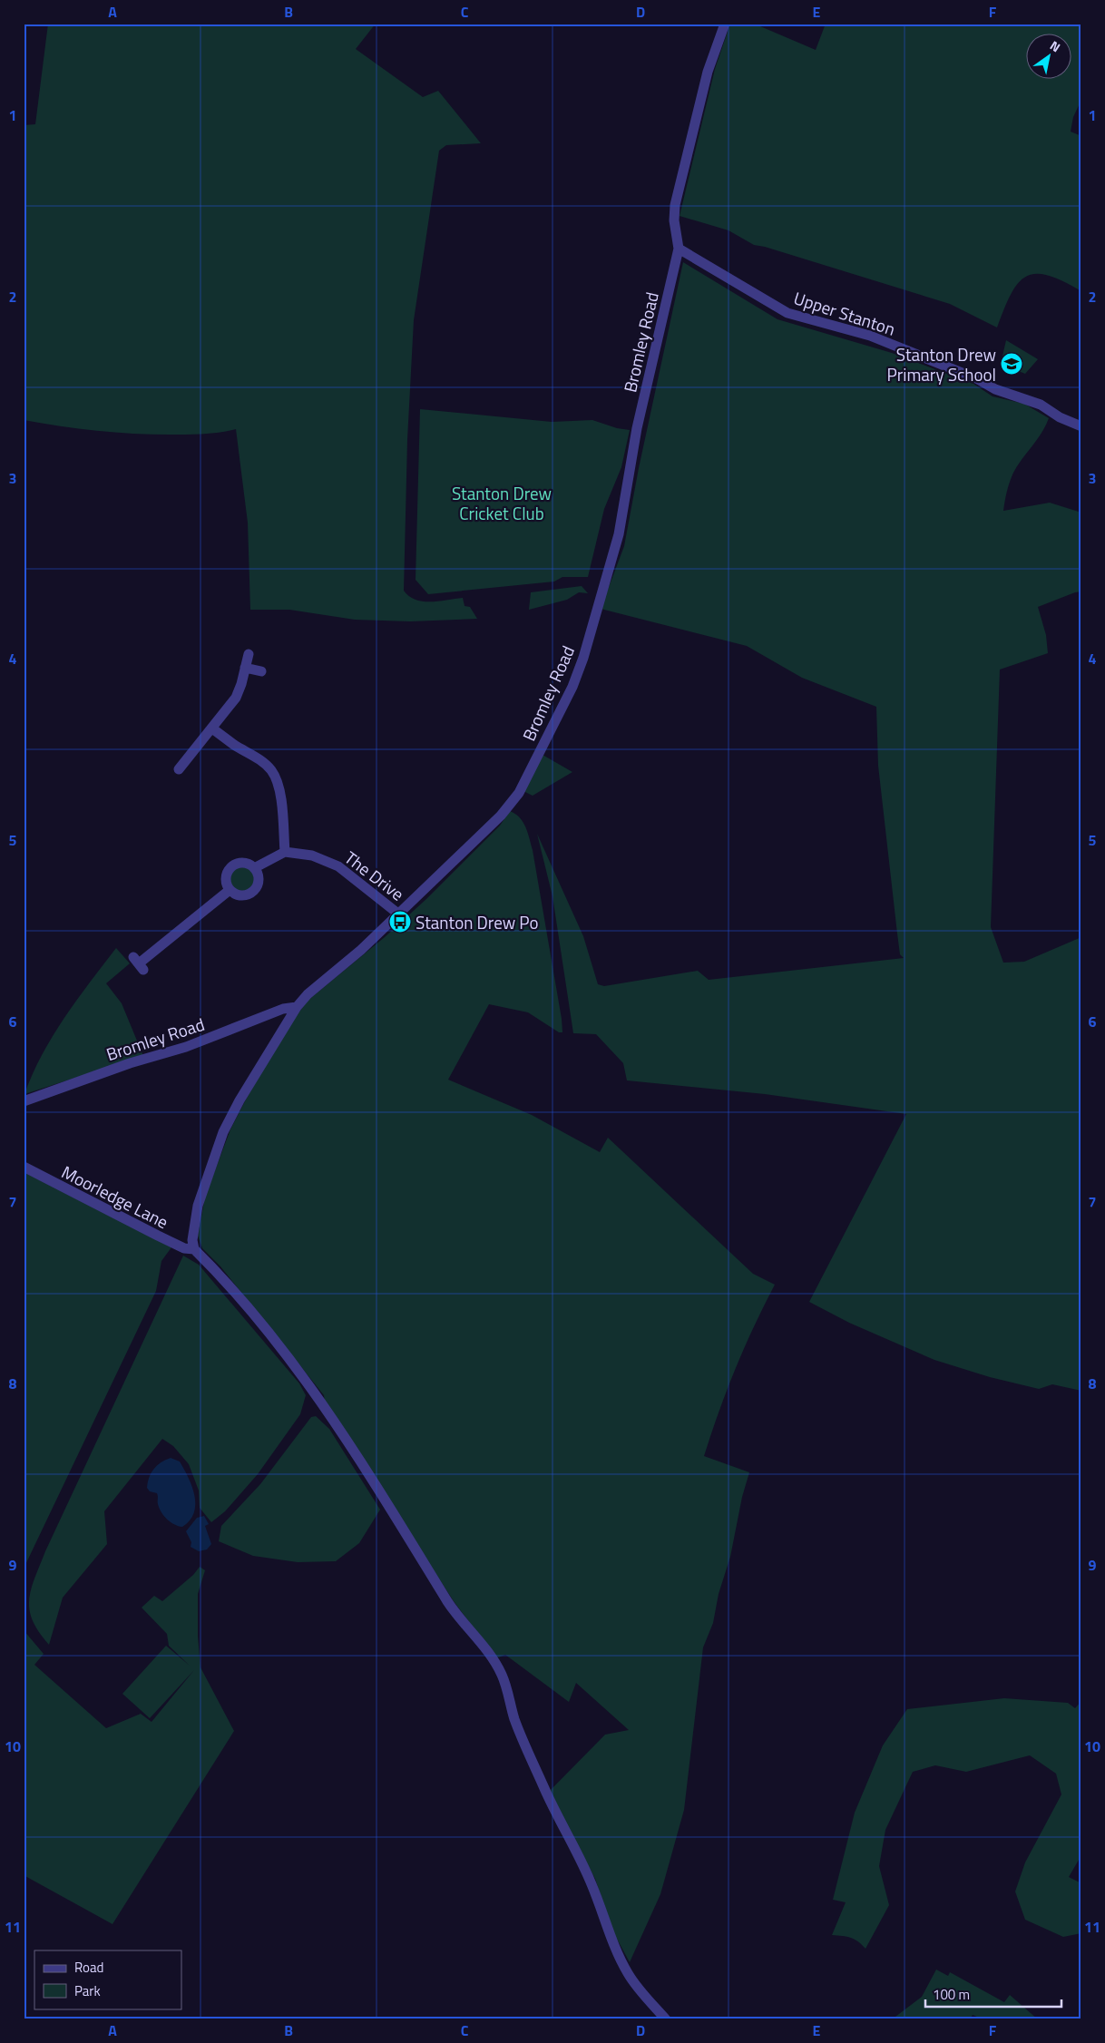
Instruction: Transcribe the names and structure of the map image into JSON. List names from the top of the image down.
{
  "streets": {
    "street": [
      "Upper Stanton",
      "Bromley Road",
      "The Drive",
      "Moorledge Lane"
    ]
  },
  "crossings": [
    ["Upper Stanton", "Bromley Road"],
    ["Bromley Road", "The Drive"],
    ["Bromley Road", "Moorledge Lane"]
  ],
  "parks": ["Stanton Drew Cricket Club"],
  "places": {
    "school or university": ["Stanton Drew Primary School"],
    "bus stop": ["Stanton Drew Po"]
  },
  "legend": ["Road", "Park"],
  "scale_bar": "100 m",
  "north": "top right",
  "grid": {
    "columns": [
      "A",
      "B",
      "C",
      "D",
      "E",
      "F"
    ],
    "rows": [
      "1",
      "2",
      "3",
      "4",
      "5",
      "6",
      "7",
      "8",
      "9",
      "10",
      "11"
    ]
  }
}
